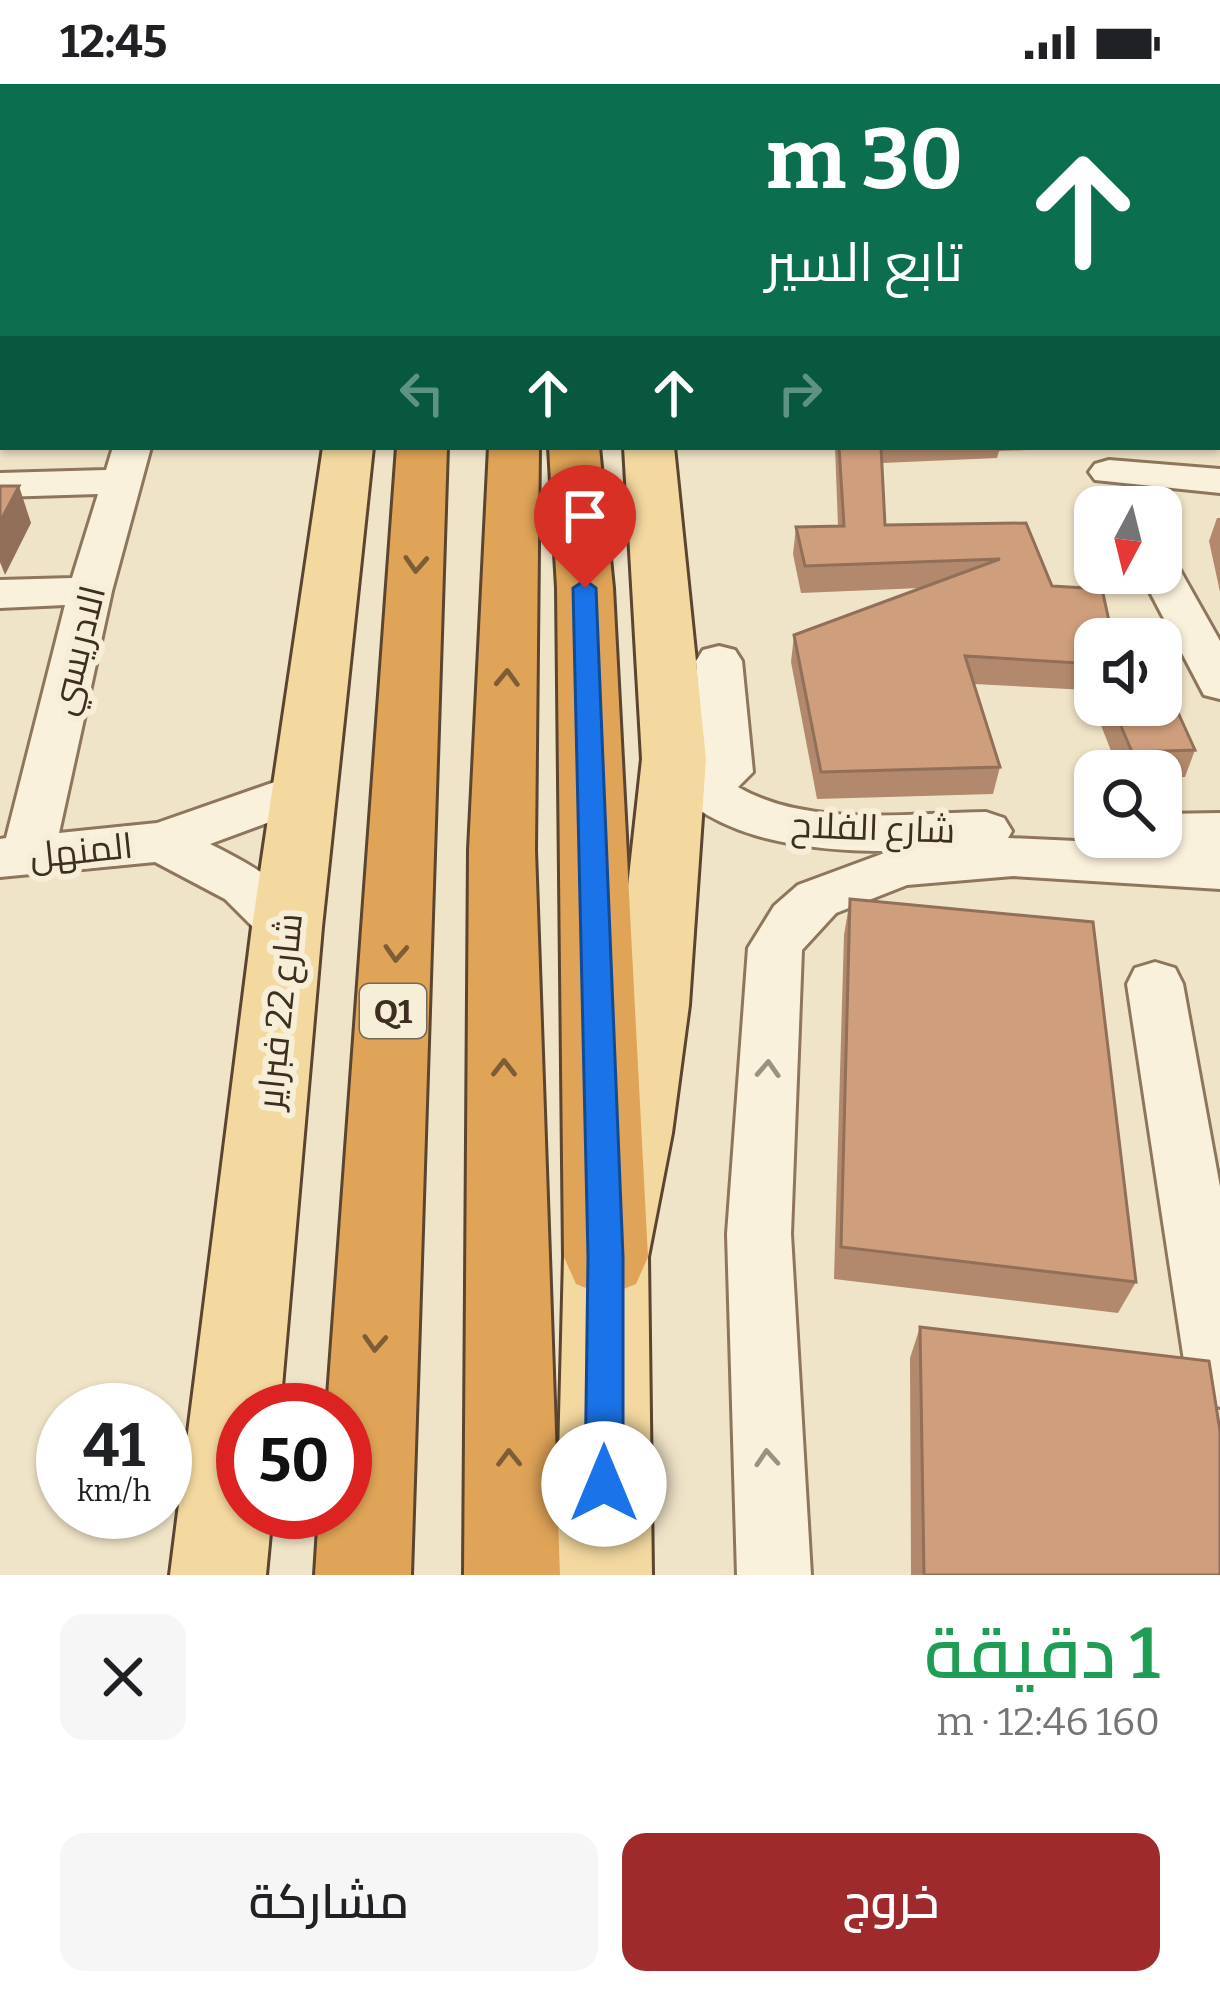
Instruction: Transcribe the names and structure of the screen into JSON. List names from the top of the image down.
{
  "streets": {
    "highway": ["Q1"],
    "main road": ["شارع 22 فبراير"],
    "street": ["الادريسي", "شارع الفلاح", "المنهل"]
  },
  "crossings": [
    ["الادريسي", "المنهل"],
    ["المنهل", "شارع 22 فبراير"]
  ],
  "north": "bottom",
  "page": {
    "status": "12:45",
    "turn": ["30 m", "تابع السير"],
    "speed": "41 km/h",
    "limit": "50",
    "heading": ["1 دقيقة", "160 m · 12:46"],
    "buttons": ["خروج", "مشاركة"]
  }
}
